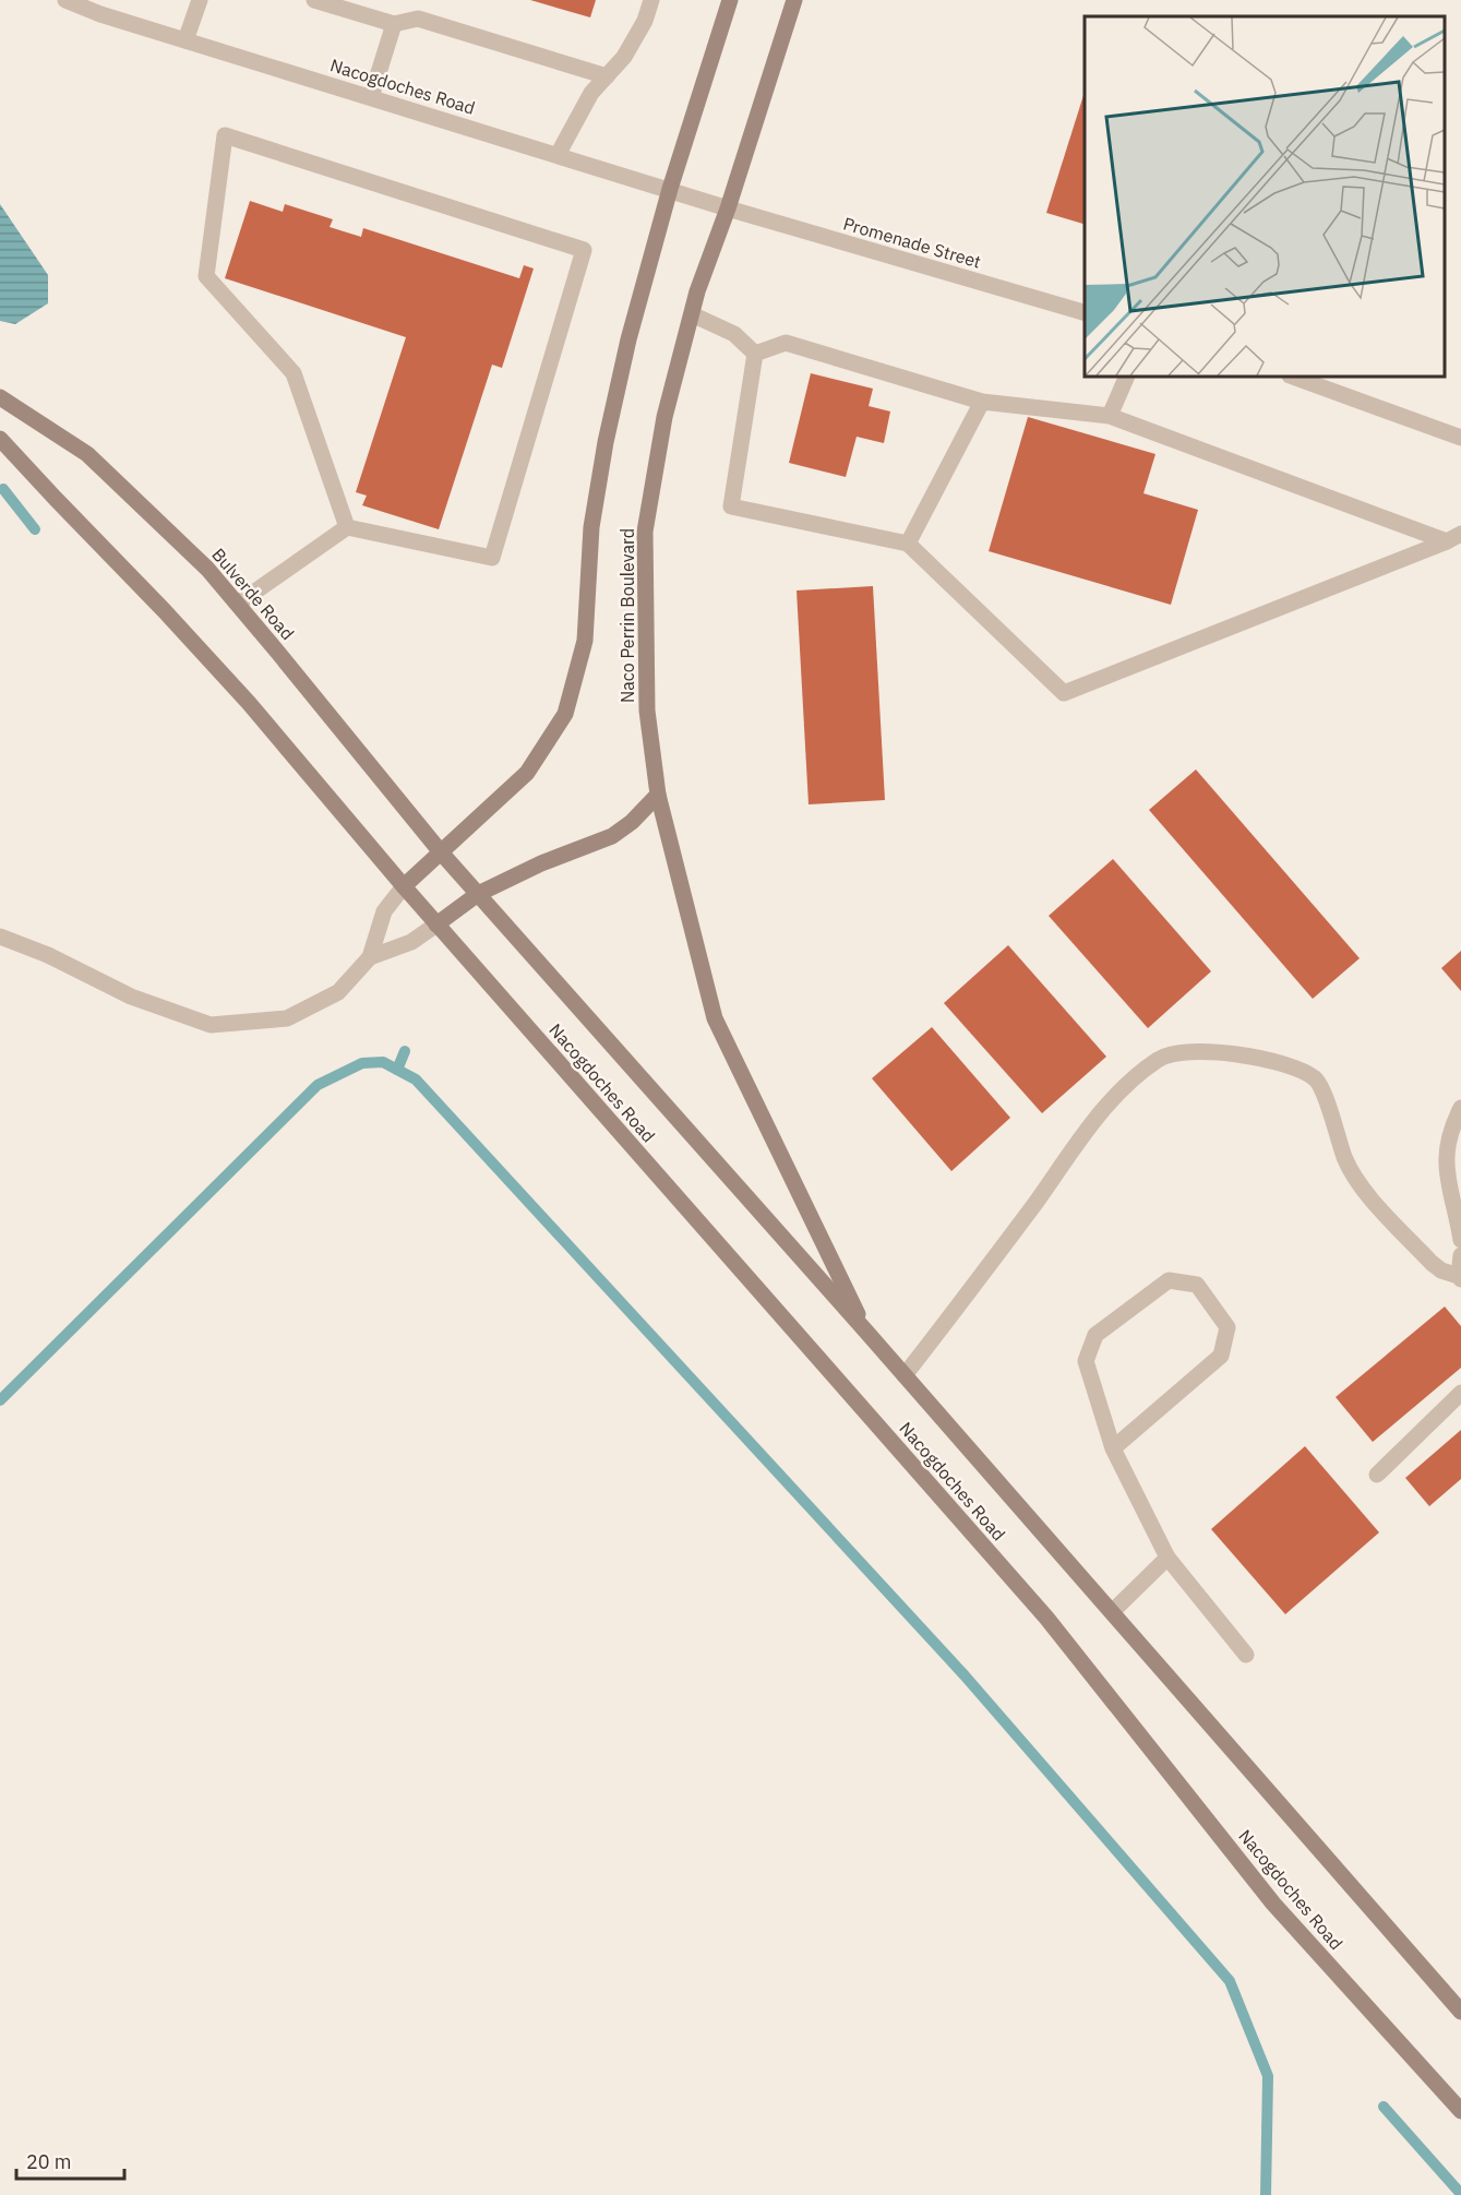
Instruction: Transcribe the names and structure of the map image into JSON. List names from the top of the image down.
{
  "streets": {
    "main road": ["Nacogdoches Road", "Bulverde Road", "Naco Perrin Boulevard"],
    "street": ["Promenade Street"]
  },
  "crossings": [
    ["Nacogdoches Road", "Promenade Street"],
    ["Nacogdoches Road", "Bulverde Road"],
    ["Nacogdoches Road", "Naco Perrin Boulevard"],
    ["Promenade Street", "Naco Perrin Boulevard"],
    ["Bulverde Road", "Naco Perrin Boulevard"]
  ],
  "scale_bar": "20 m"
}
